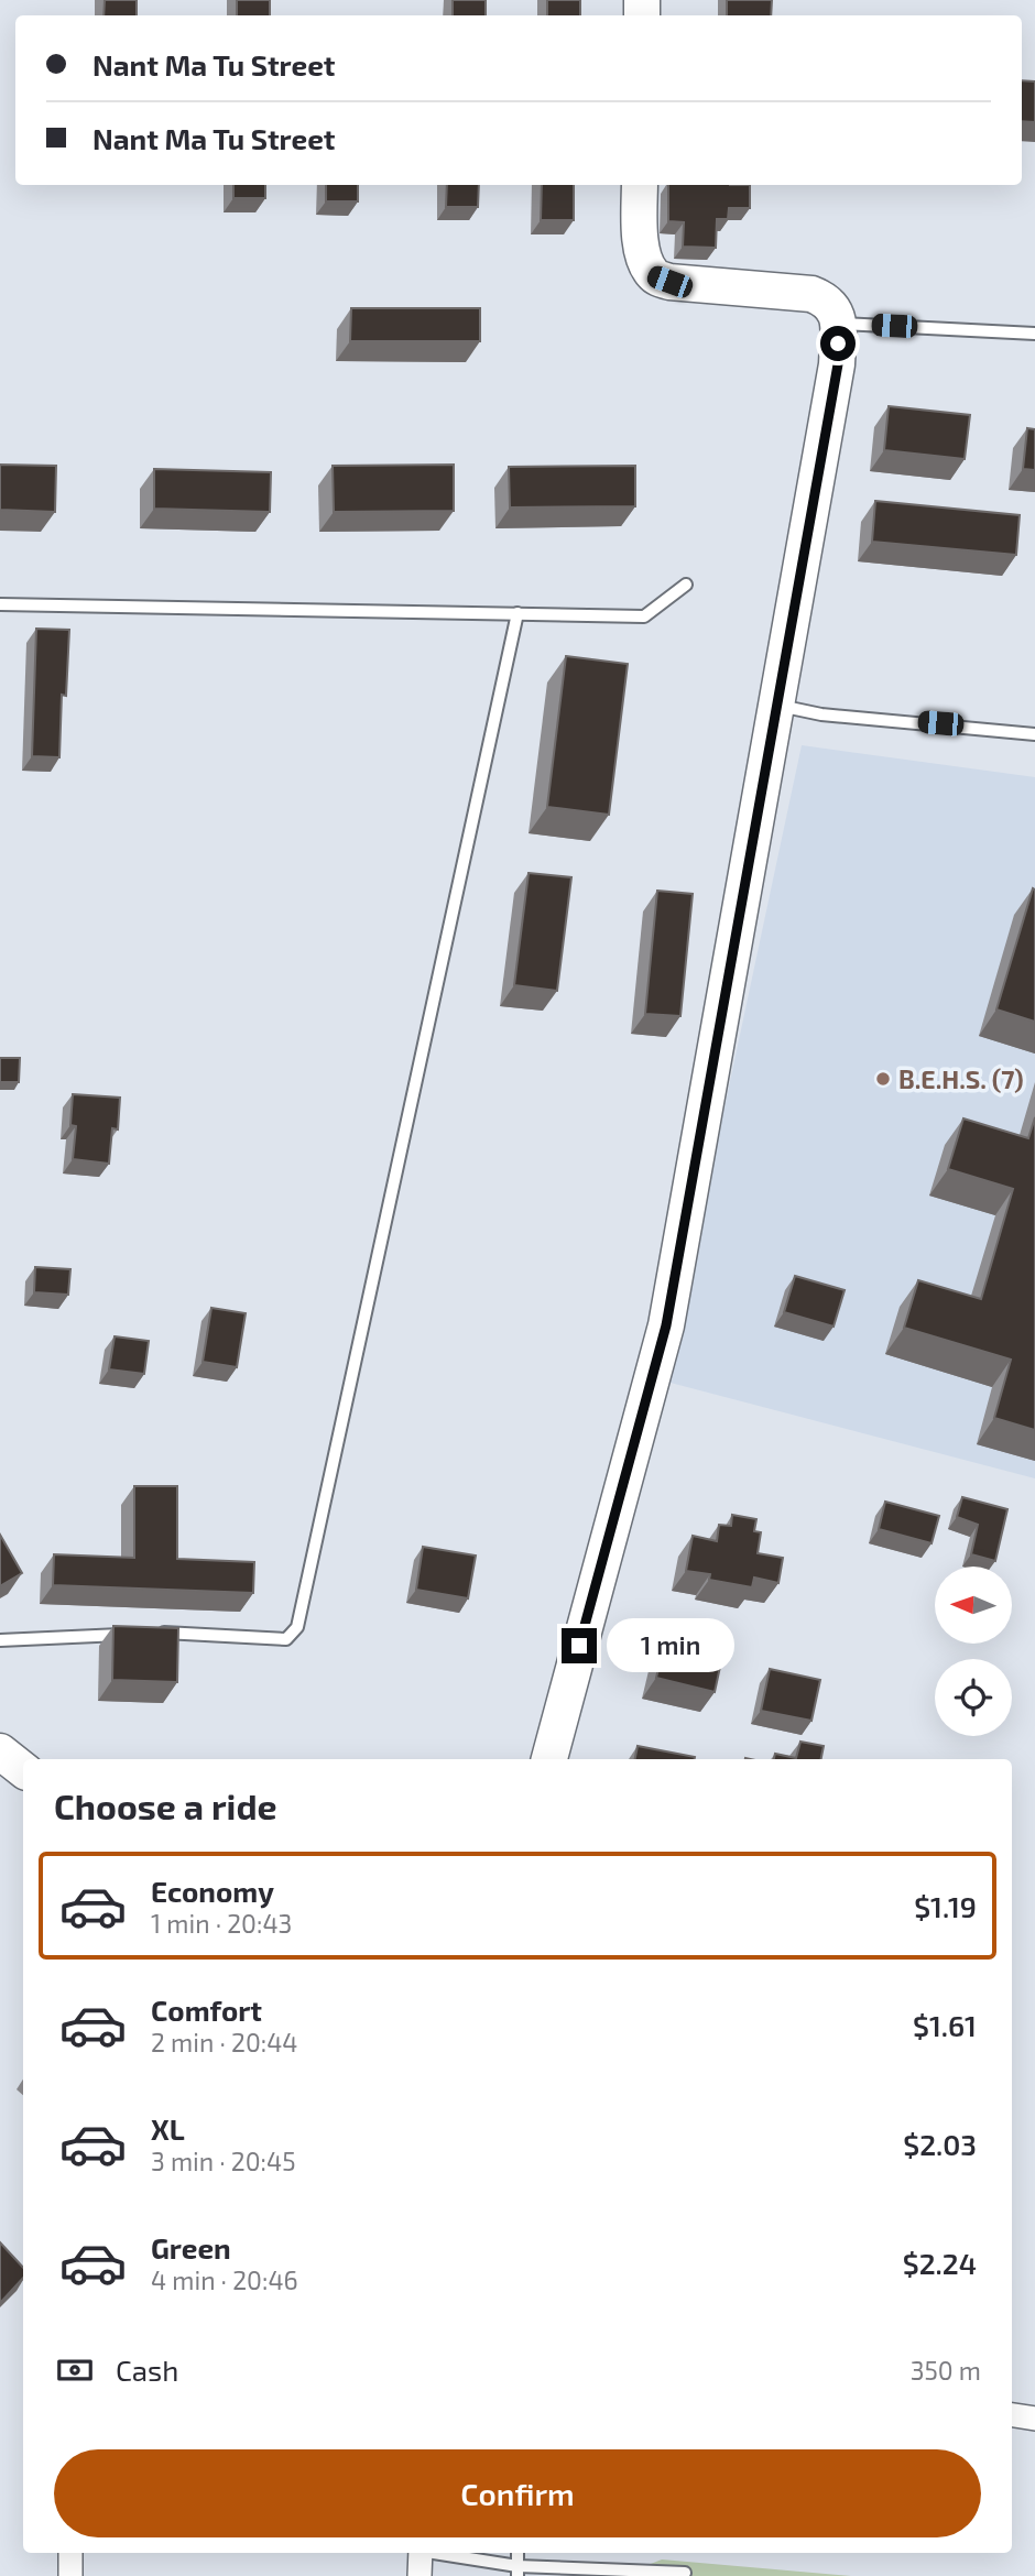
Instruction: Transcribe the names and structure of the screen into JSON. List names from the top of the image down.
{
  "places": ["B.E.H.S. (7)"],
  "north": "left",
  "page": {
    "banner": ["Nant Ma Tu Street", "Nant Ma Tu Street"],
    "bubble": "1 min",
    "heading": "Choose a ride",
    "list": [
      {
        "name": "Economy",
        "note": "1 min · 20:43",
        "value": "$1.19"
      },
      {
        "name": "Comfort",
        "note": "2 min · 20:44",
        "value": "$1.61"
      },
      {
        "name": "XL",
        "note": "3 min · 20:45",
        "value": "$2.03"
      },
      {
        "name": "Green",
        "note": "4 min · 20:46",
        "value": "$2.24"
      }
    ],
    "pay": ["Cash", "350 m"],
    "buttons": "Confirm"
  }
}
